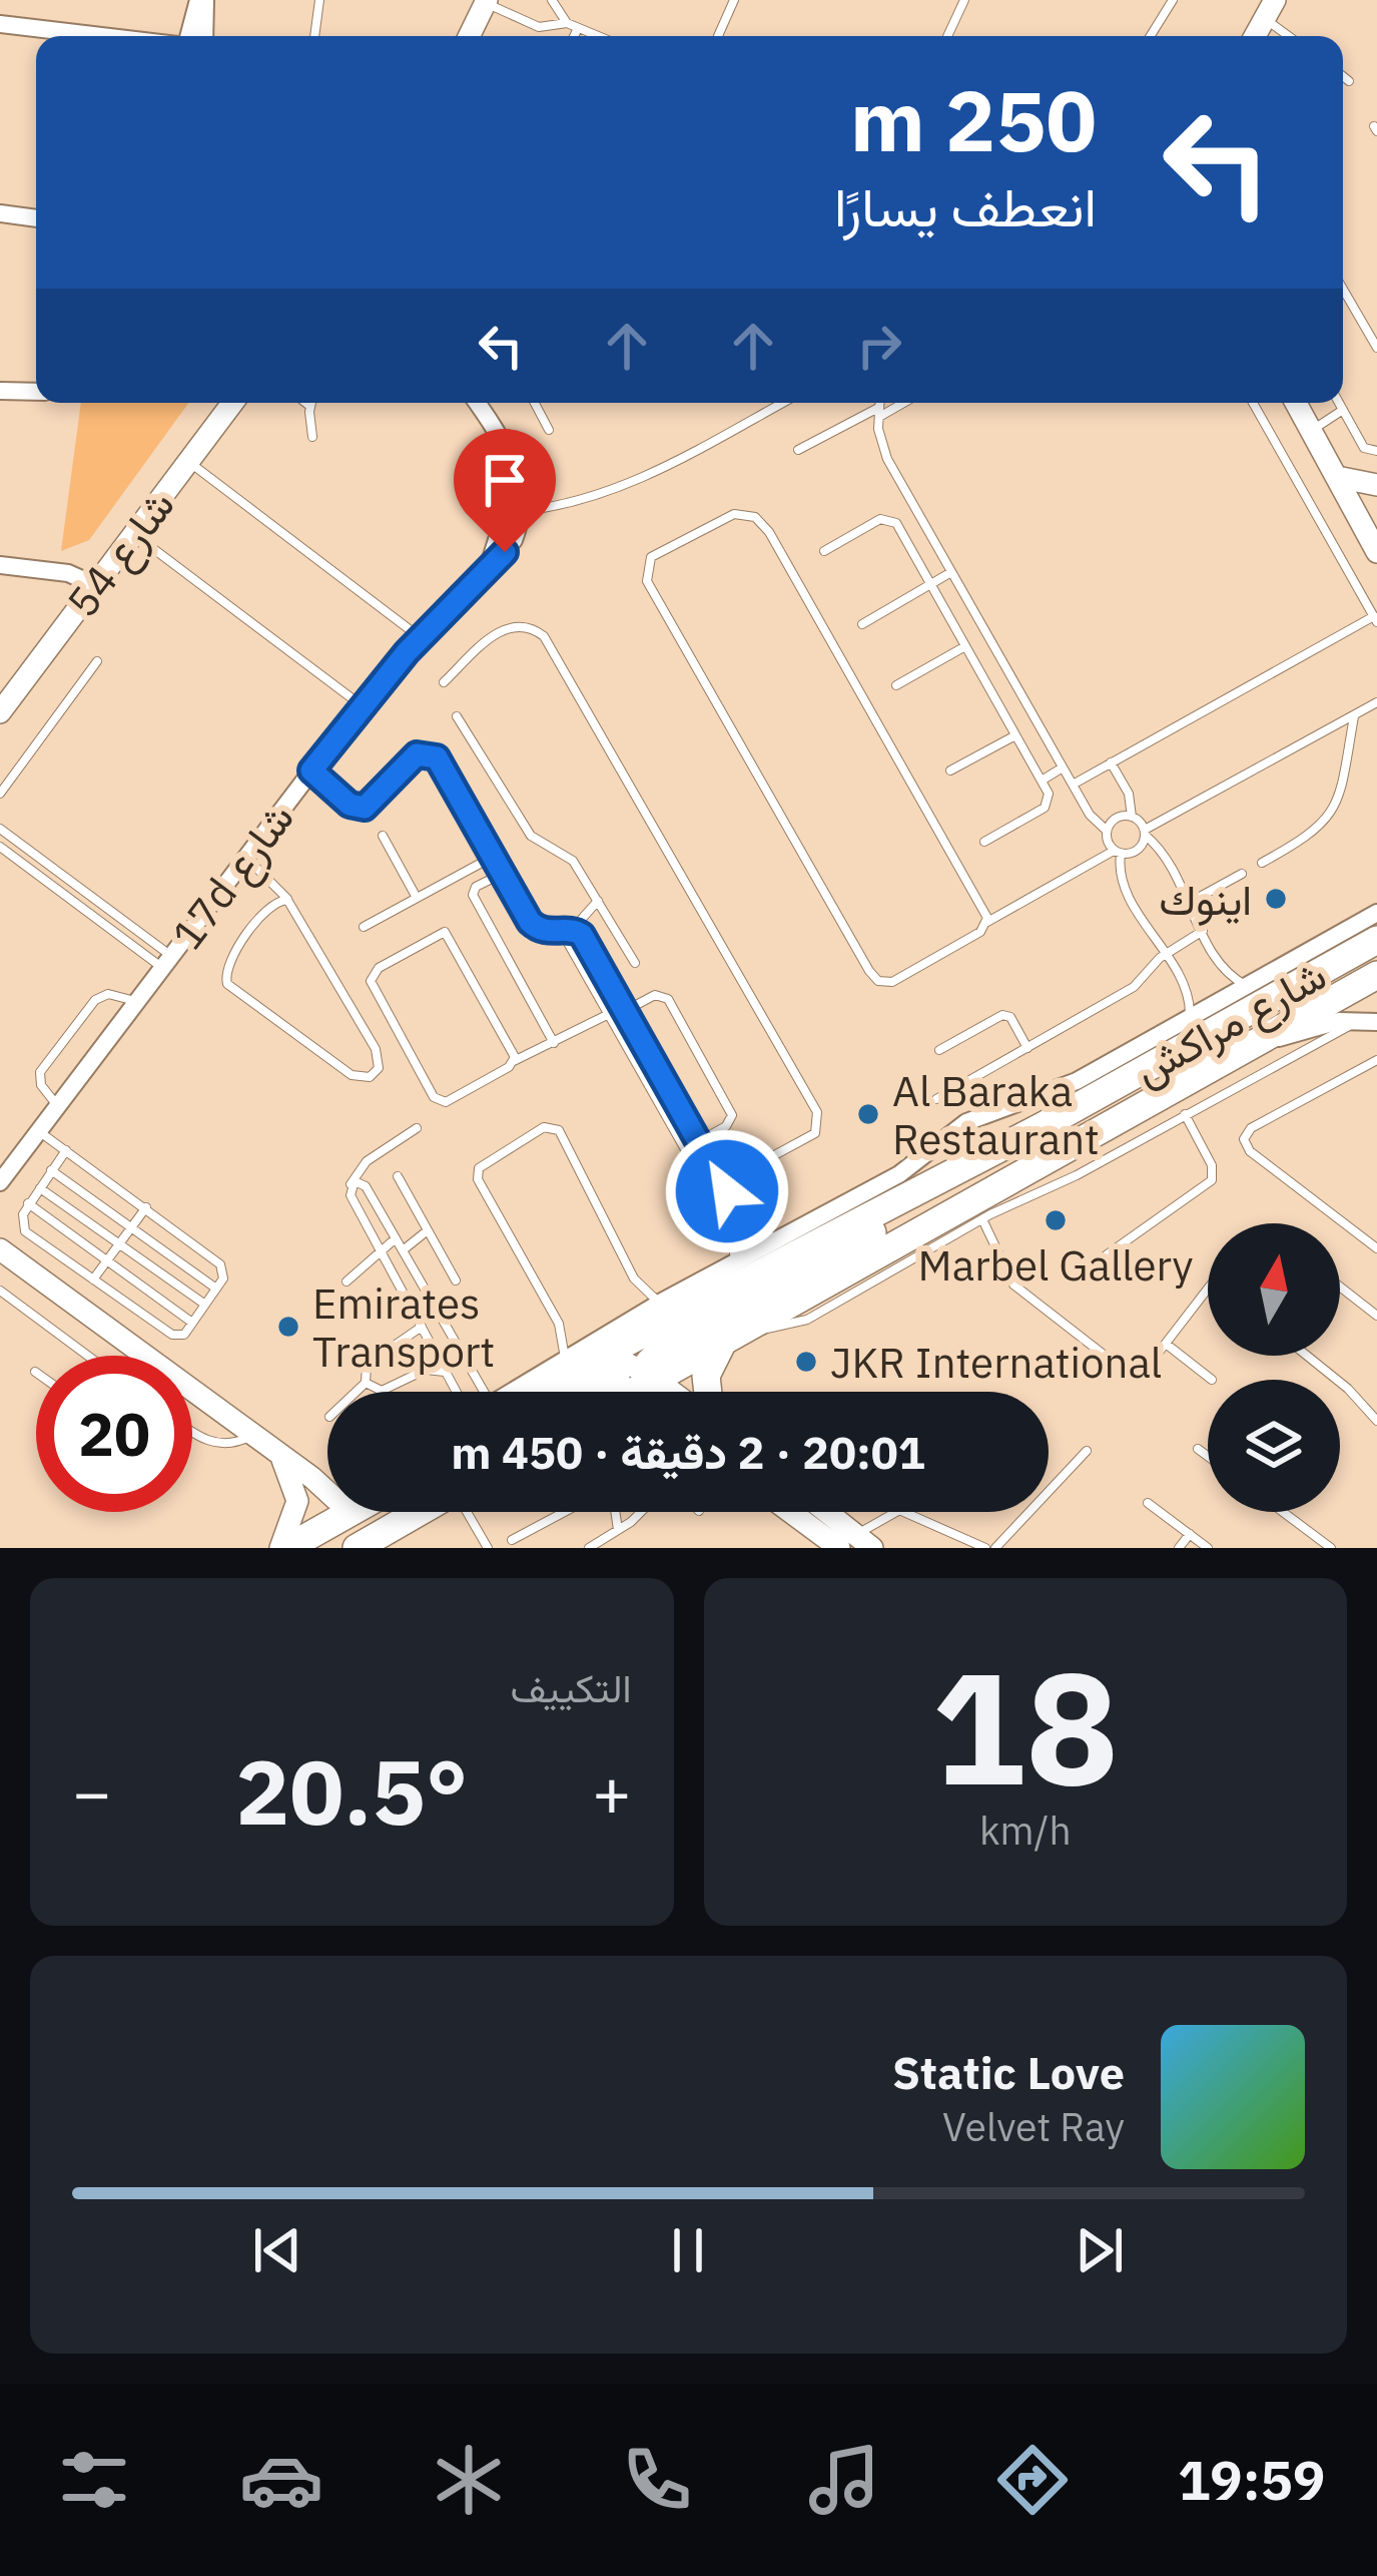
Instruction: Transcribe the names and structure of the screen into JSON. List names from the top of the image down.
{
  "streets": {
    "main road": ["شارع مراكش"],
    "street": ["شارع 54", "17d شارع"]
  },
  "places": [
    "اينوك",
    "Al Baraka Restaurant",
    "Marbel Gallery",
    "Emirates Transport",
    "JKR International"
  ],
  "north": "top",
  "page": {
    "turn": ["250 m", "انعطف يسارًا"],
    "limit": "20",
    "trip": "20:01 · 2 دقيقة · 450 m",
    "tile": [
      ["18", "km/h"],
      "التكييف"
    ],
    "heat": ["−", "20.5°", "+"],
    "song": ["Static Love", "Velvet Ray"],
    "tabs": "19:59"
  }
}
